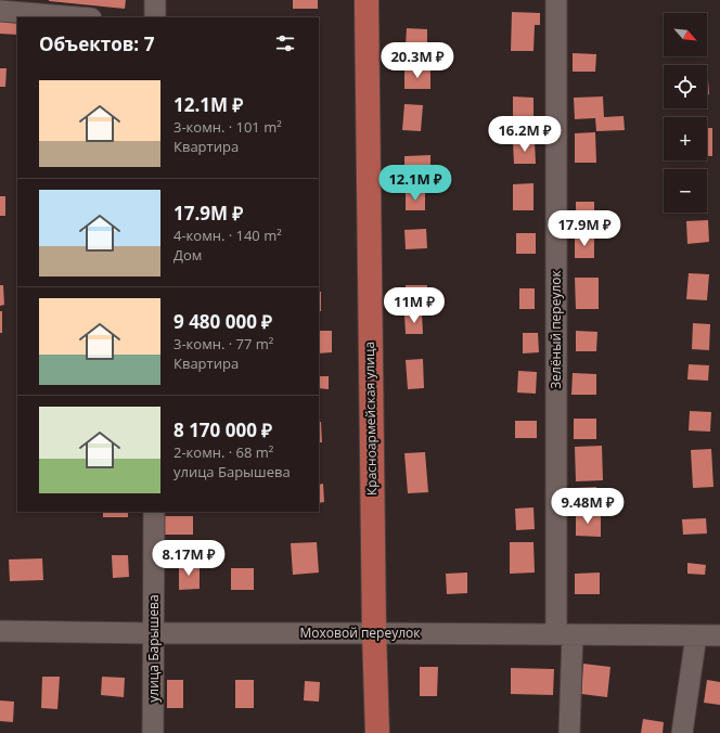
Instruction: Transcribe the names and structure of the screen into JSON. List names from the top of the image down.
{
  "streets": {
    "main road": ["Красноармейская улица"],
    "street": ["Зелёный переулок", "Моховой переулок", "улица Барышева"]
  },
  "crossings": [
    ["Зелёный переулок", "Моховой переулок"],
    ["Красноармейская улица", "Моховой переулок"],
    ["Моховой переулок", "улица Барышева"]
  ],
  "north": "bottom right",
  "page": {
    "map_buttons": ["+", "−"],
    "heading": "Объектов: 7",
    "price": [
      "20.3M ₽",
      "16.2M ₽",
      "12.1M ₽",
      "17.9M ₽",
      "11M ₽",
      "9.48M ₽",
      "8.17M ₽"
    ],
    "list": [
      {
        "name": "12.1M ₽",
        "note": "3-комн. · 101 m² · Квартира"
      },
      {
        "name": "17.9M ₽",
        "note": "4-комн. · 140 m² · Дом"
      },
      {
        "name": "9 480 000 ₽",
        "note": "3-комн. · 77 m² · Квартира"
      },
      {
        "name": "8 170 000 ₽",
        "note": "2-комн. · 68 m² · улица Барышева"
      }
    ]
  }
}
